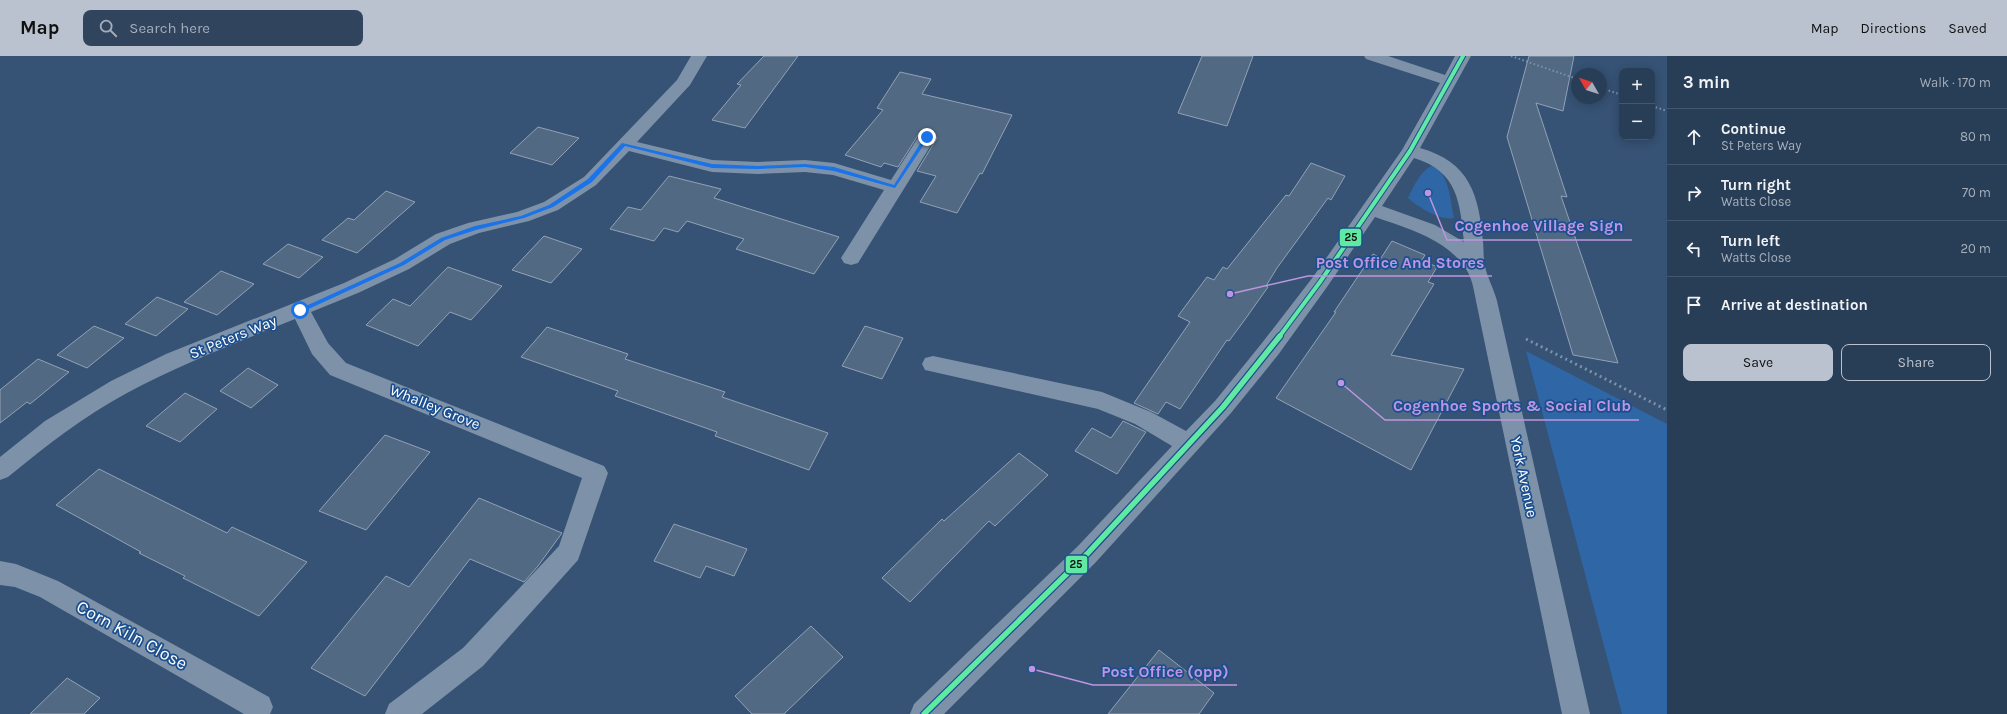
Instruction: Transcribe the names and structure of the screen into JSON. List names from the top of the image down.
{
  "streets": {
    "street": [
      "St Peters Way",
      "Whalley Grove",
      "York Avenue",
      "Corn Kiln Close"
    ]
  },
  "crossings": [
    ["St Peters Way", "Whalley Grove"]
  ],
  "places": [
    "Cogenhoe Village Sign",
    "Post Office And Stores",
    "Cogenhoe Sports & Social Club",
    "Post Office (opp)"
  ],
  "lines": ["transit line 25"],
  "north": "top left",
  "page": {
    "header": "Map",
    "search": "Search here",
    "nav": ["Map", "Directions", "Saved"],
    "heading": ["3 min", "Walk · 170 m"],
    "map_buttons": ["+", "−"],
    "list": [
      ["Continue", "St Peters Way", "80 m"],
      ["Turn right", "Watts Close", "70 m"],
      ["Turn left", "Watts Close", "20 m"],
      "Arrive at destination"
    ],
    "buttons": ["Save", "Share"]
  }
}
